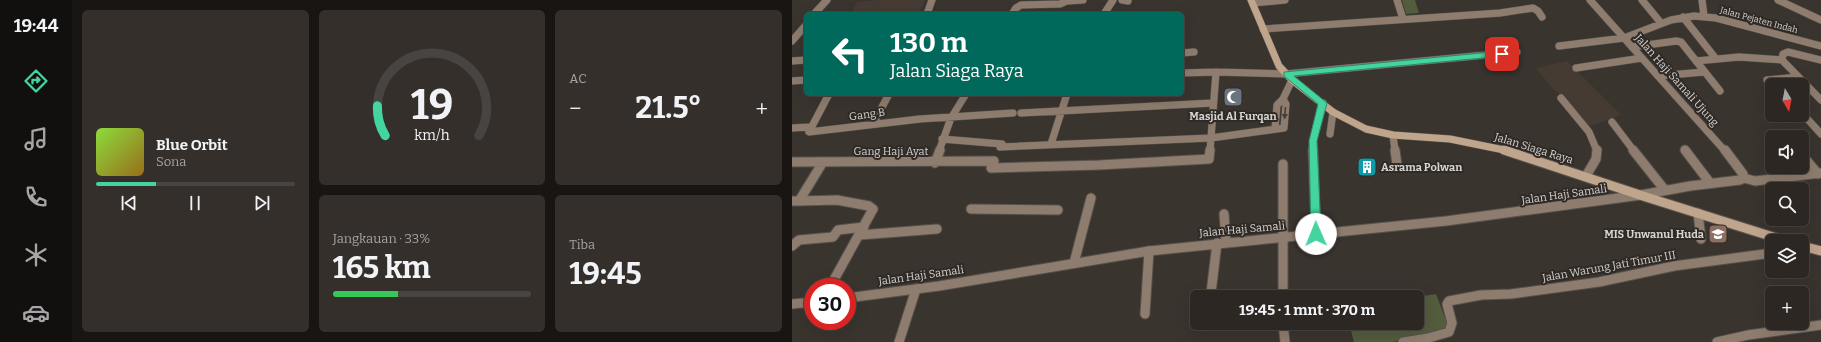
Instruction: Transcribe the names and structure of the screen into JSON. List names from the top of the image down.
{
  "streets": {
    "main road": ["Jalan Siaga Raya"],
    "street": [
      "Jalan Pejaten Indah",
      "Jalan Haji Samali Ujung",
      "Gang B",
      "Gang Haji Ayat",
      "Jalan Haji Samali",
      "Jalan Warung Jati Timur III"
    ]
  },
  "crossings": [
    ["Jalan Pejaten Indah", "Jalan Haji Samali Ujung"],
    ["Jalan Haji Samali Ujung", "Jalan Haji Samali"],
    ["Gang B", "Gang Haji Ayat"],
    ["Jalan Siaga Raya", "Jalan Haji Samali"]
  ],
  "places": {
    "mosque": ["Masjid Al Furqan"],
    "building": ["Asrama Polwan"],
    "school or university": ["MIS Unwanul Huda"]
  },
  "north": "bottom",
  "page": {
    "tabs": "19:44",
    "tile": [
      "AC",
      ["Jangkauan · 33%", "165 km"],
      ["Tiba", "19:45"]
    ],
    "turn": ["130 m", "Jalan Siaga Raya"],
    "map_buttons": "+",
    "heat": ["−", "21.5°", "+"],
    "song": ["Blue Orbit", "Sona"],
    "limit": "30",
    "trip": "19:45 · 1 mnt · 370 m",
    "gauge": ["19", "km/h"]
  }
}
